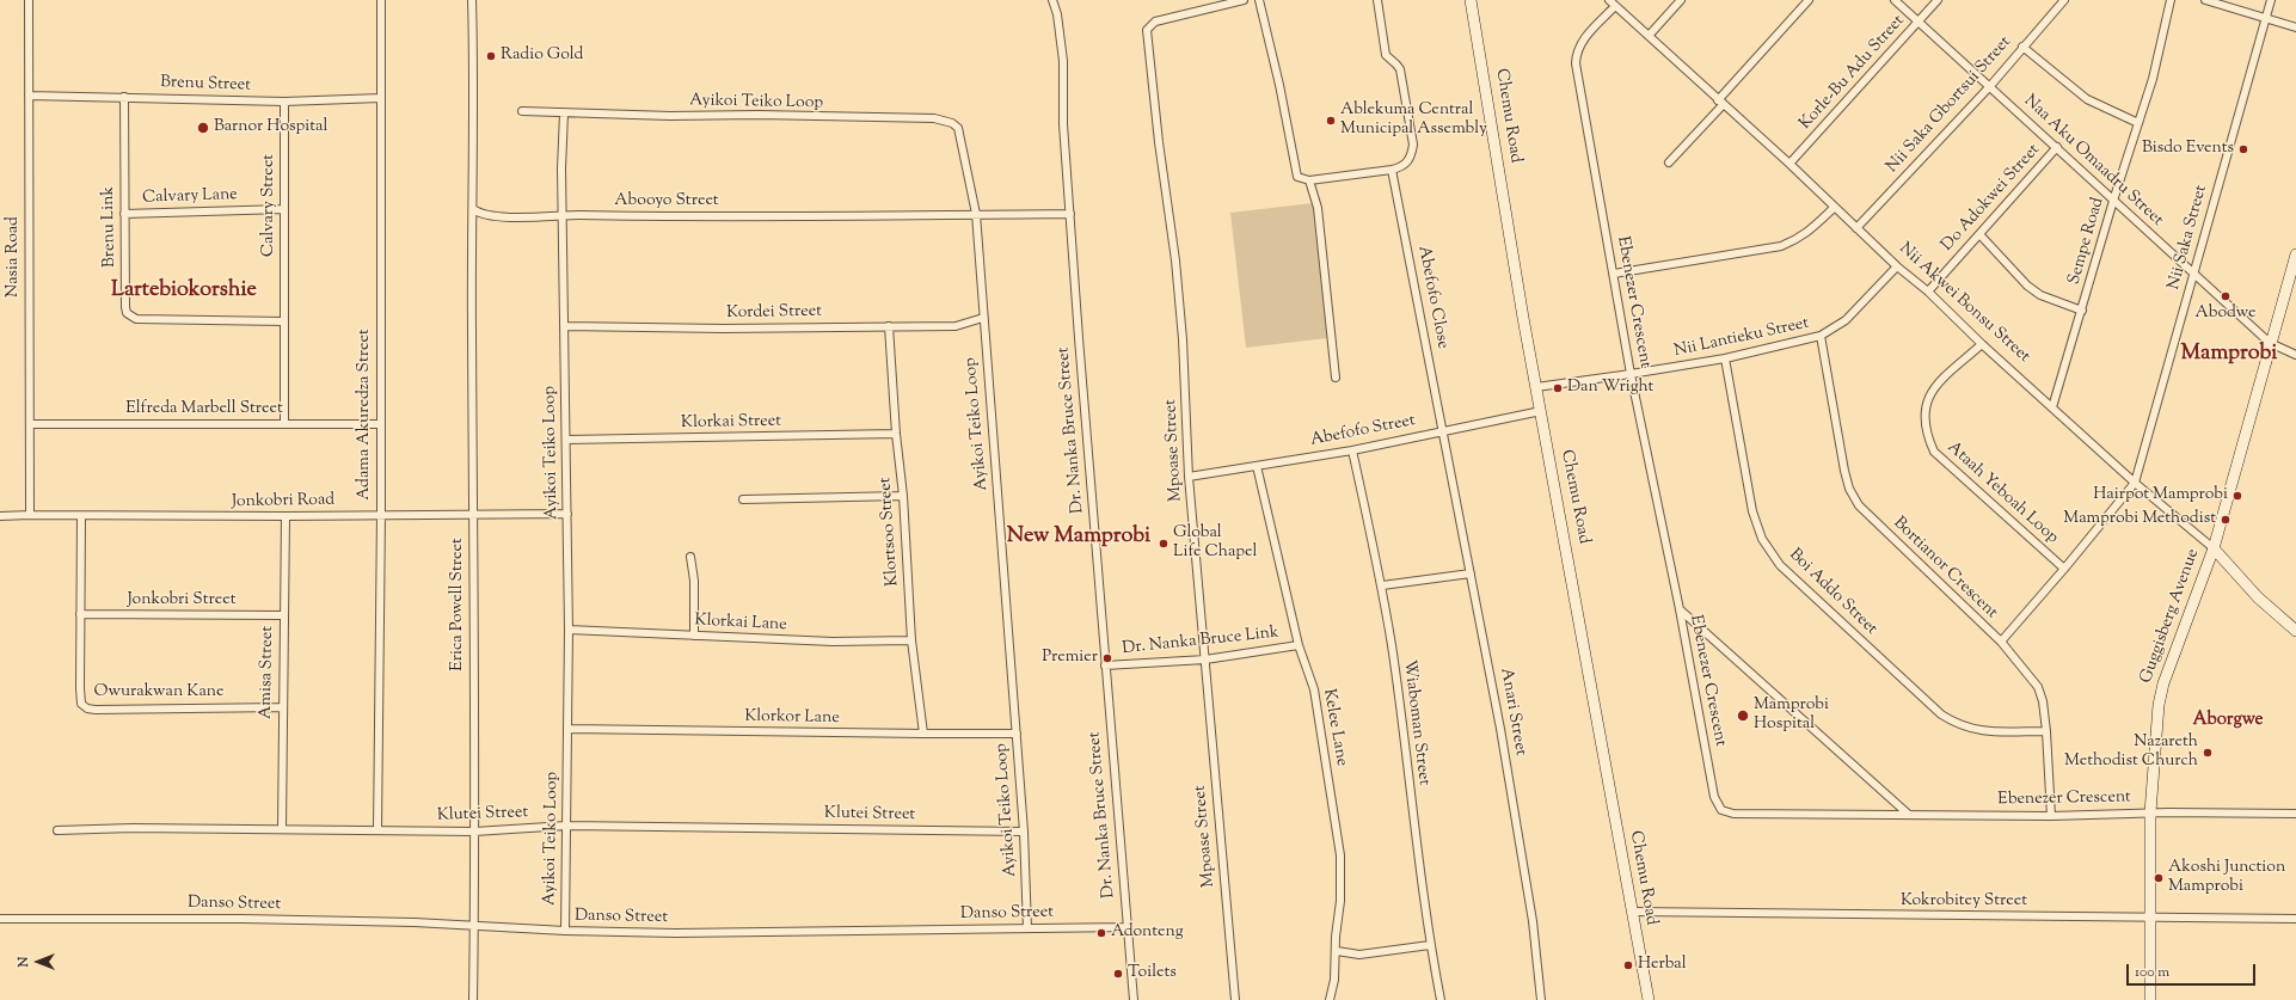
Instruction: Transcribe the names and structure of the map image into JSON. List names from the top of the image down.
{
  "streets": {
    "street": [
      "Korle-Bu Adu Street",
      "Brenu Street",
      "Ayikoi Teiko Loop",
      "Nii Saka Gbortsui Street",
      "Chemu Road",
      "Naa Aku Omaadru Street",
      "Calvary Lane",
      "Do Adokwei Street",
      "Abooyo Street",
      "Calvary Street",
      "Brenu Link",
      "Nii Saka Street",
      "Sempe Road",
      "Nasia Road",
      "Abefofo Close",
      "Ebenezer Crescent",
      "Nii Akwei Bonsu Street",
      "Kordei Street",
      "Nii Lantieku Street",
      "Elfreda Marbell Street",
      "Adama Akuredza Street",
      "Klorkai Street",
      "Dr. Nanka Bruce Street",
      "Abefofo Street",
      "Mpoase Street",
      "Ataah Yeboah Loop",
      "Jonkobri Road",
      "Klortsoo Street",
      "Bortianor Crescent",
      "Boi Addo Street",
      "Jonkobri Street",
      "Erica Powell Street",
      "Guggisberg Avenue",
      "Klorkai Lane",
      "Dr. Nanka Bruce Link",
      "Amisa Street",
      "Owurakwan Kane",
      "Anari Street",
      "Klorkor Lane",
      "Wiaboman Street",
      "Kelee Lane",
      "Klutei Street",
      "Kokrobitey Street",
      "Danso Street"
    ]
  },
  "crossings": [
    ["Korle-Bu Adu Street", "Naa Aku Omaadru Street"],
    ["Korle-Bu Adu Street", "Nii Akwei Bonsu Street"],
    ["Brenu Street", "Calvary Street"],
    ["Brenu Street", "Brenu Link"],
    ["Brenu Street", "Nasia Road"],
    ["Brenu Street", "Adama Akuredza Street"],
    ["Ayikoi Teiko Loop", "Abooyo Street"],
    ["Ayikoi Teiko Loop", "Kordei Street"],
    ["Ayikoi Teiko Loop", "Klorkai Street"],
    ["Ayikoi Teiko Loop", "Jonkobri Road"],
    ["Ayikoi Teiko Loop", "Klorkai Lane"],
    ["Ayikoi Teiko Loop", "Klorkor Lane"],
    ["Ayikoi Teiko Loop", "Klutei Street"],
    ["Ayikoi Teiko Loop", "Danso Street"],
    ["Nii Saka Gbortsui Street", "Naa Aku Omaadru Street"],
    ["Nii Saka Gbortsui Street", "Nii Akwei Bonsu Street"],
    ["Chemu Road", "Nii Lantieku Street"],
    ["Chemu Road", "Abefofo Street"],
    ["Chemu Road", "Kokrobitey Street"],
    ["Naa Aku Omaadru Street", "Do Adokwei Street"],
    ["Naa Aku Omaadru Street", "Nii Saka Street"],
    ["Naa Aku Omaadru Street", "Sempe Road"],
    ["Naa Aku Omaadru Street", "Guggisberg Avenue"],
    ["Calvary Lane", "Calvary Street"],
    ["Calvary Lane", "Brenu Link"],
    ["Do Adokwei Street", "Nii Akwei Bonsu Street"],
    ["Abooyo Street", "Dr. Nanka Bruce Street"],
    ["Abooyo Street", "Erica Powell Street"],
    ["Calvary Street", "Brenu Link"],
    ["Calvary Street", "Elfreda Marbell Street"],
    ["Nii Saka Street", "Nii Akwei Bonsu Street"],
    ["Sempe Road", "Nii Akwei Bonsu Street"],
    ["Nasia Road", "Elfreda Marbell Street"],
    ["Nasia Road", "Jonkobri Road"],
    ["Abefofo Close", "Abefofo Street"],
    ["Abefofo Close", "Anari Street"],
    ["Ebenezer Crescent", "Nii Akwei Bonsu Street"],
    ["Ebenezer Crescent", "Nii Lantieku Street"],
    ["Ebenezer Crescent", "Bortianor Crescent"],
    ["Ebenezer Crescent", "Guggisberg Avenue"],
    ["Nii Akwei Bonsu Street", "Nii Lantieku Street"],
    ["Nii Akwei Bonsu Street", "Ataah Yeboah Loop"],
    ["Nii Akwei Bonsu Street", "Guggisberg Avenue"],
    ["Kordei Street", "Klortsoo Street"],
    ["Nii Lantieku Street", "Bortianor Crescent"],
    ["Nii Lantieku Street", "Boi Addo Street"],
    ["Elfreda Marbell Street", "Adama Akuredza Street"],
    ["Adama Akuredza Street", "Jonkobri Road"],
    ["Adama Akuredza Street", "Klutei Street"],
    ["Klorkai Street", "Klortsoo Street"],
    ["Dr. Nanka Bruce Street", "Dr. Nanka Bruce Link"],
    ["Dr. Nanka Bruce Street", "Danso Street"],
    ["Abefofo Street", "Mpoase Street"],
    ["Abefofo Street", "Anari Street"],
    ["Abefofo Street", "Wiaboman Street"],
    ["Abefofo Street", "Kelee Lane"],
    ["Mpoase Street", "Dr. Nanka Bruce Link"],
    ["Jonkobri Road", "Erica Powell Street"],
    ["Jonkobri Road", "Amisa Street"],
    ["Jonkobri Road", "Owurakwan Kane"],
    ["Klortsoo Street", "Klorkai Lane"],
    ["Klortsoo Street", "Klorkor Lane"],
    ["Bortianor Crescent", "Boi Addo Street"],
    ["Jonkobri Street", "Amisa Street"],
    ["Jonkobri Street", "Owurakwan Kane"],
    ["Erica Powell Street", "Klutei Street"],
    ["Erica Powell Street", "Danso Street"],
    ["Guggisberg Avenue", "Kokrobitey Street"],
    ["Dr. Nanka Bruce Link", "Kelee Lane"],
    ["Amisa Street", "Owurakwan Kane"],
    ["Amisa Street", "Klutei Street"]
  ],
  "districts": [
    "Lartebiokorshie",
    "Mamprobi",
    "New Mamprobi",
    "Aborgwe"
  ],
  "places": [
    "Radio Gold",
    "Ablekuma Central Municipal Assembly",
    "Barnor Hospital",
    "Bisdo Events",
    "Abodwe",
    "Dan Wright",
    "Hairpot Mamprobi",
    "Mamprobi Methodist",
    "Global Life Chapel",
    "Premier",
    "Mamprobi Hospital",
    "Nazareth Methodist Church",
    "Akoshi Junction Mamprobi",
    "Adonteng",
    "Herbal",
    "Toilets"
  ],
  "scale_bar": "100 m",
  "north": "left"
}
